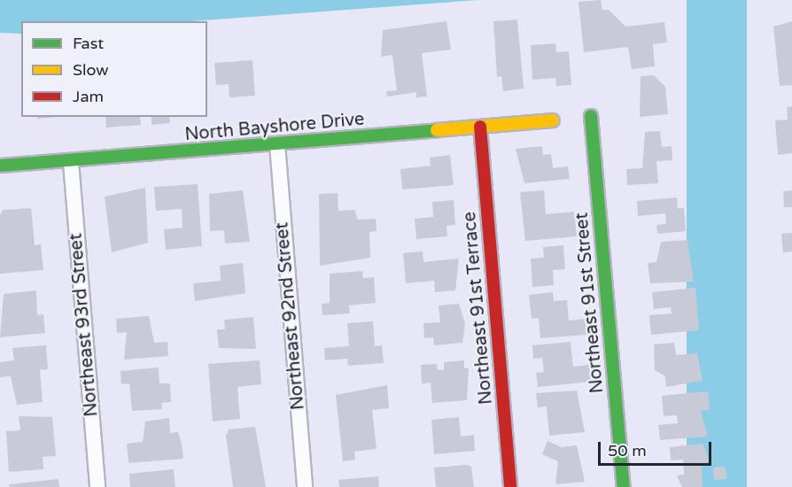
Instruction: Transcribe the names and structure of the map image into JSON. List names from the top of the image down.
{
  "streets": {
    "street": [
      "North Bayshore Drive",
      "Northeast 91st Street",
      "Northeast 91st Terrace",
      "Northeast 92nd Street",
      "Northeast 93rd Street"
    ]
  },
  "crossings": [
    ["North Bayshore Drive", "Northeast 91st Terrace"],
    ["North Bayshore Drive", "Northeast 92nd Street"],
    ["North Bayshore Drive", "Northeast 93rd Street"]
  ],
  "legend": ["Fast", "Slow", "Jam"],
  "scale_bar": "50 m"
}
